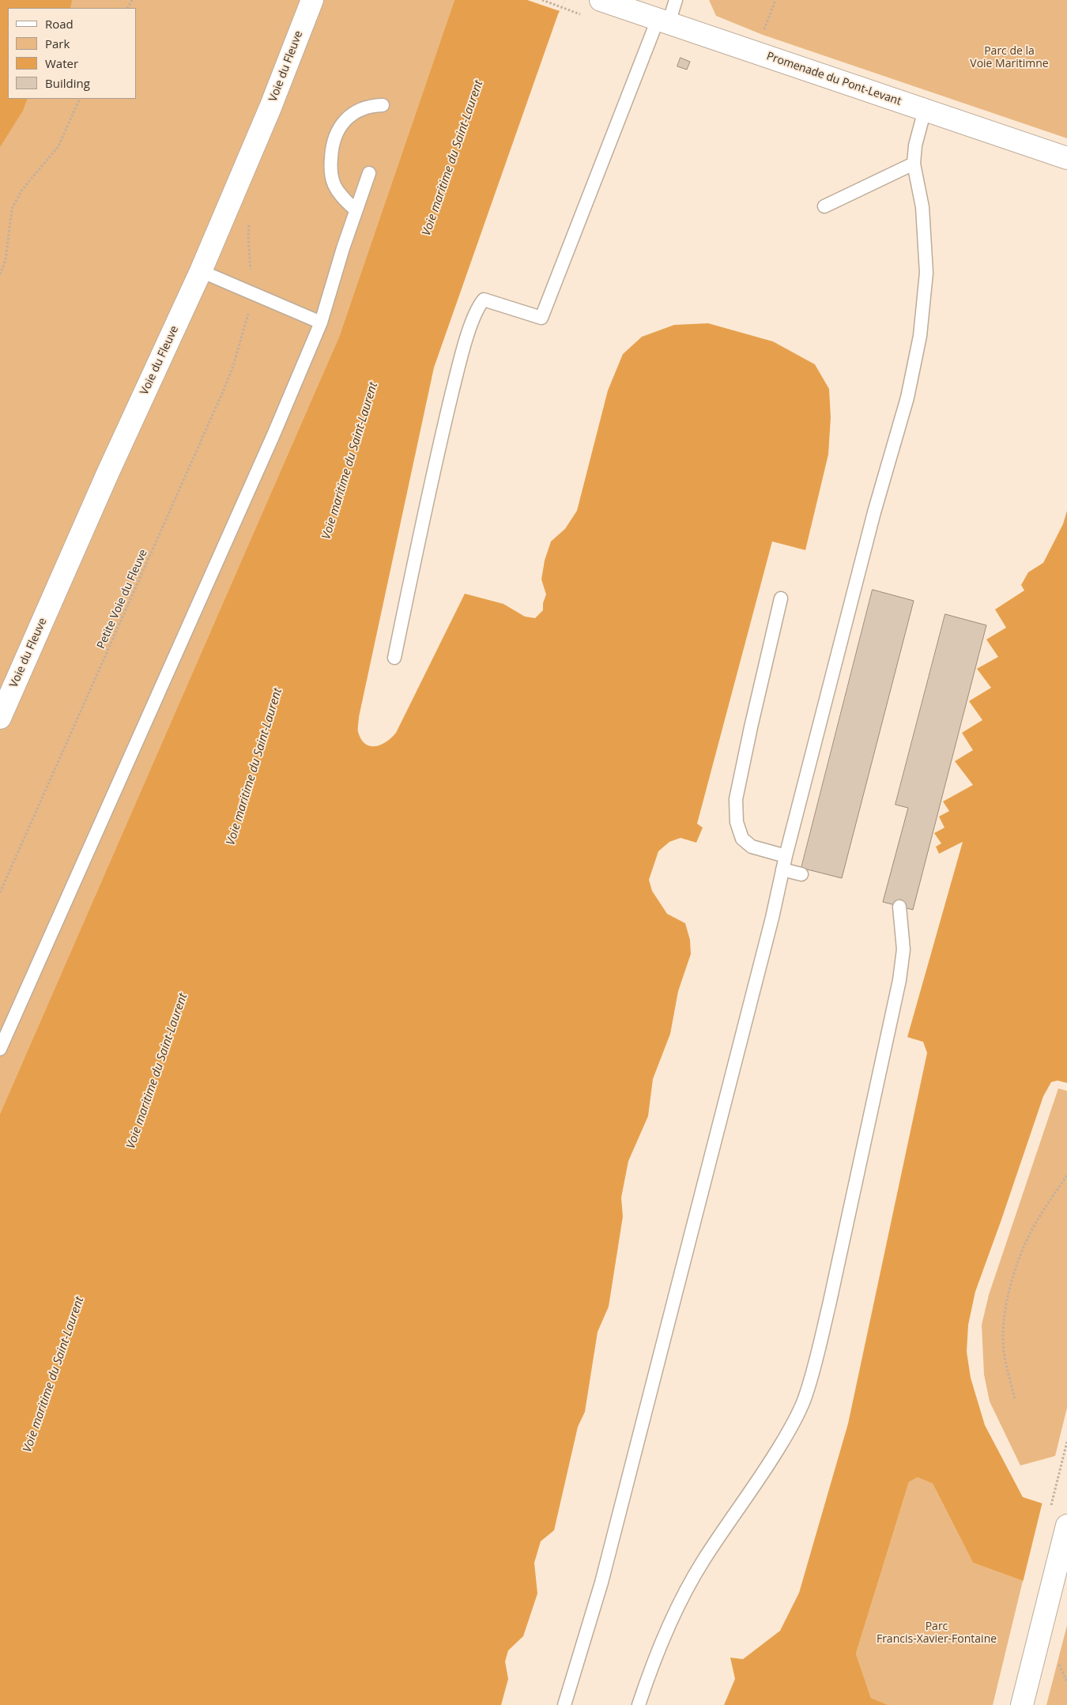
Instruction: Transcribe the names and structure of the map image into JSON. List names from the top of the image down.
{
  "streets": {
    "street": ["Voie du Fleuve", "Promenade du Pont-Levant"],
    "path": ["Petite Voie du Fleuve"]
  },
  "water": ["Voie maritime du Saint-Laurent"],
  "parks": ["Parc de la Voie Maritimne", "Parc Francis-Xavier-Fontaine"],
  "legend": [
    "Road",
    "Park",
    "Water",
    "Building"
  ]
}
